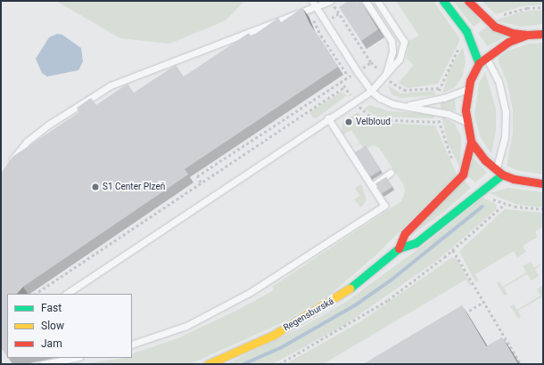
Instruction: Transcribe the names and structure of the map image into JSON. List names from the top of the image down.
{
  "streets": {
    "main road": ["Regensburská"]
  },
  "places": ["Velbloud", "S1 Center Plzeň"],
  "legend": ["Fast", "Slow", "Jam"]
}
